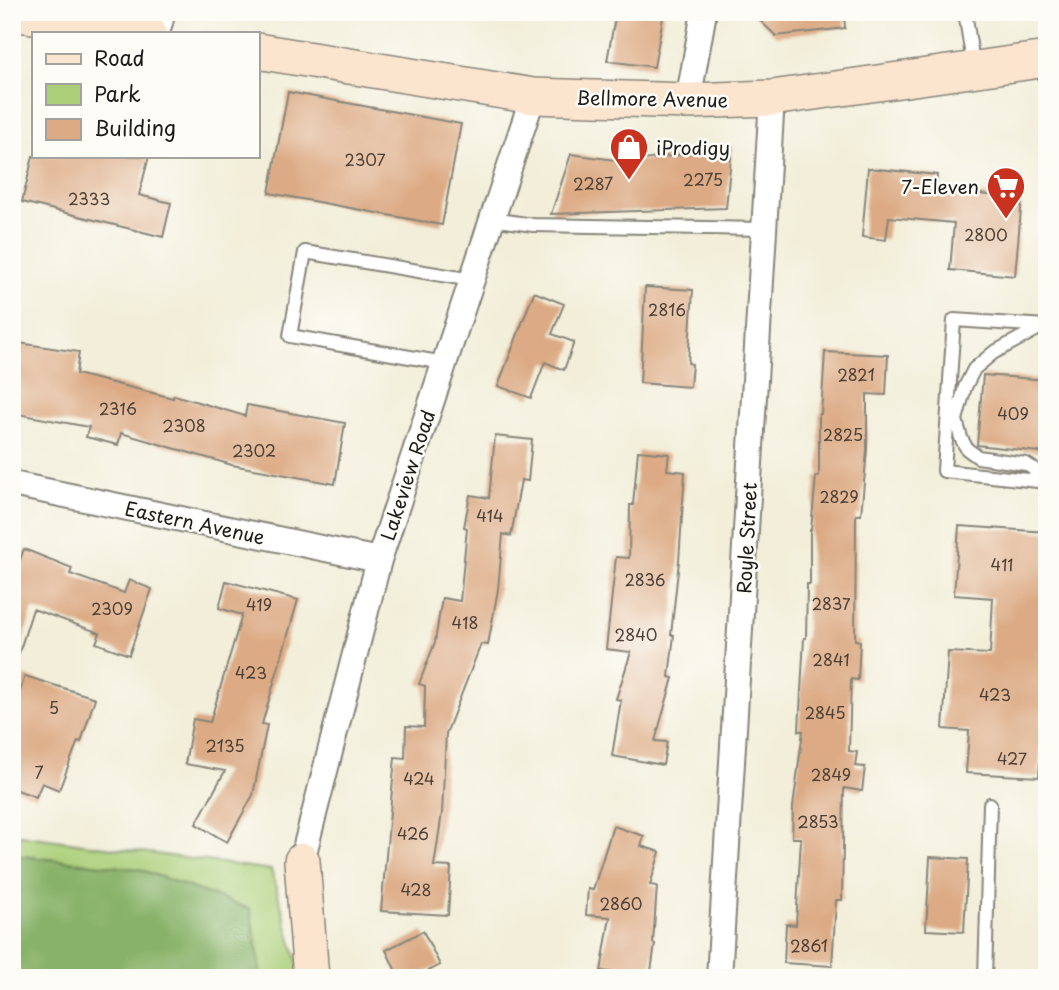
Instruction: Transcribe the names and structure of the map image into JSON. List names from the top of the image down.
{
  "streets": {
    "main road": ["Bellmore Avenue"],
    "street": ["Lakeview Road", "Eastern Avenue", "Royle Street"]
  },
  "crossings": [
    ["Bellmore Avenue", "Lakeview Road"],
    ["Bellmore Avenue", "Royle Street"],
    ["Lakeview Road", "Eastern Avenue"]
  ],
  "places": {
    "shop": ["iProdigy"],
    "supermarket": ["7-Eleven"]
  },
  "house_numbers": [
    "2307",
    "2275",
    "2287",
    "2333",
    "2800",
    "2816",
    "2821",
    "2316",
    "409",
    "2308",
    "2825",
    "2302",
    "2829",
    "414",
    "411",
    "2836",
    "2837",
    "419",
    "2309",
    "418",
    "2840",
    "2841",
    "423",
    "423",
    "5",
    "2845",
    "2135",
    "427",
    "7",
    "2849",
    "424",
    "2853",
    "426",
    "428",
    "2860",
    "2861"
  ],
  "legend": ["Road", "Park", "Building"]
}
